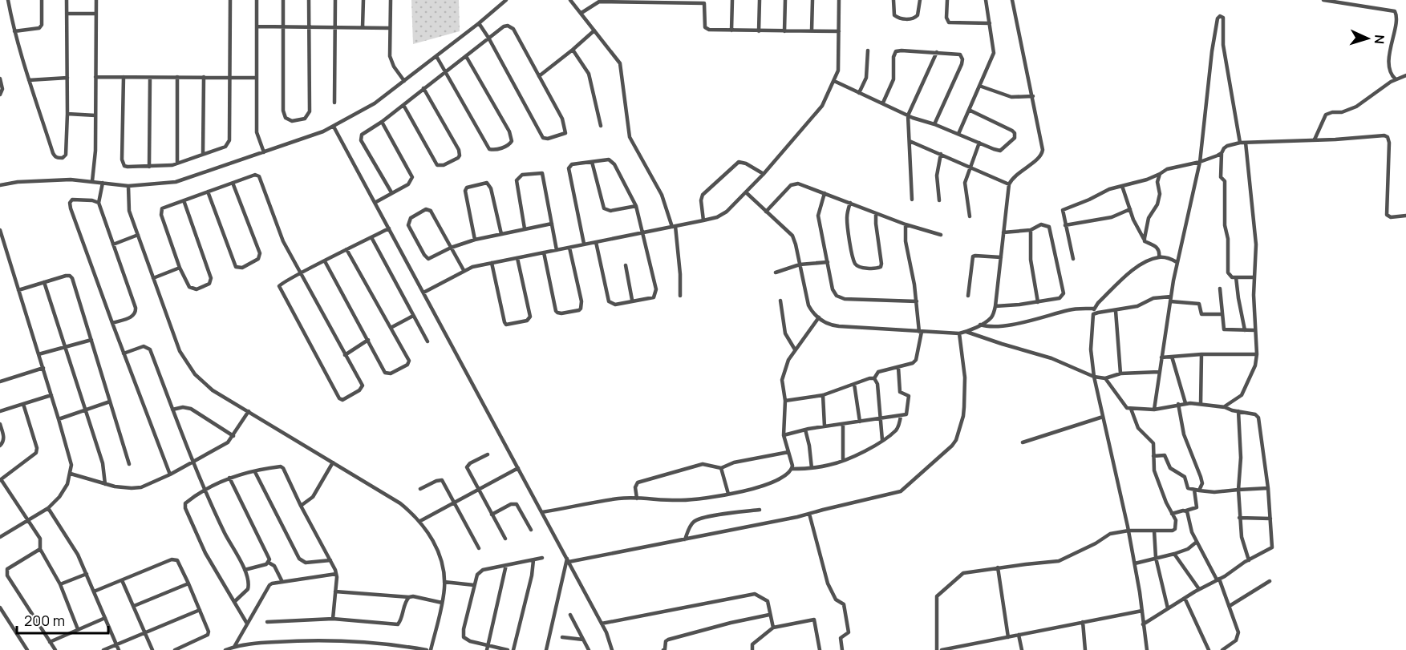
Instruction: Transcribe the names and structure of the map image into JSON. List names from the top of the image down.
{
  "scale_bar": "200 m",
  "north": "right"
}
